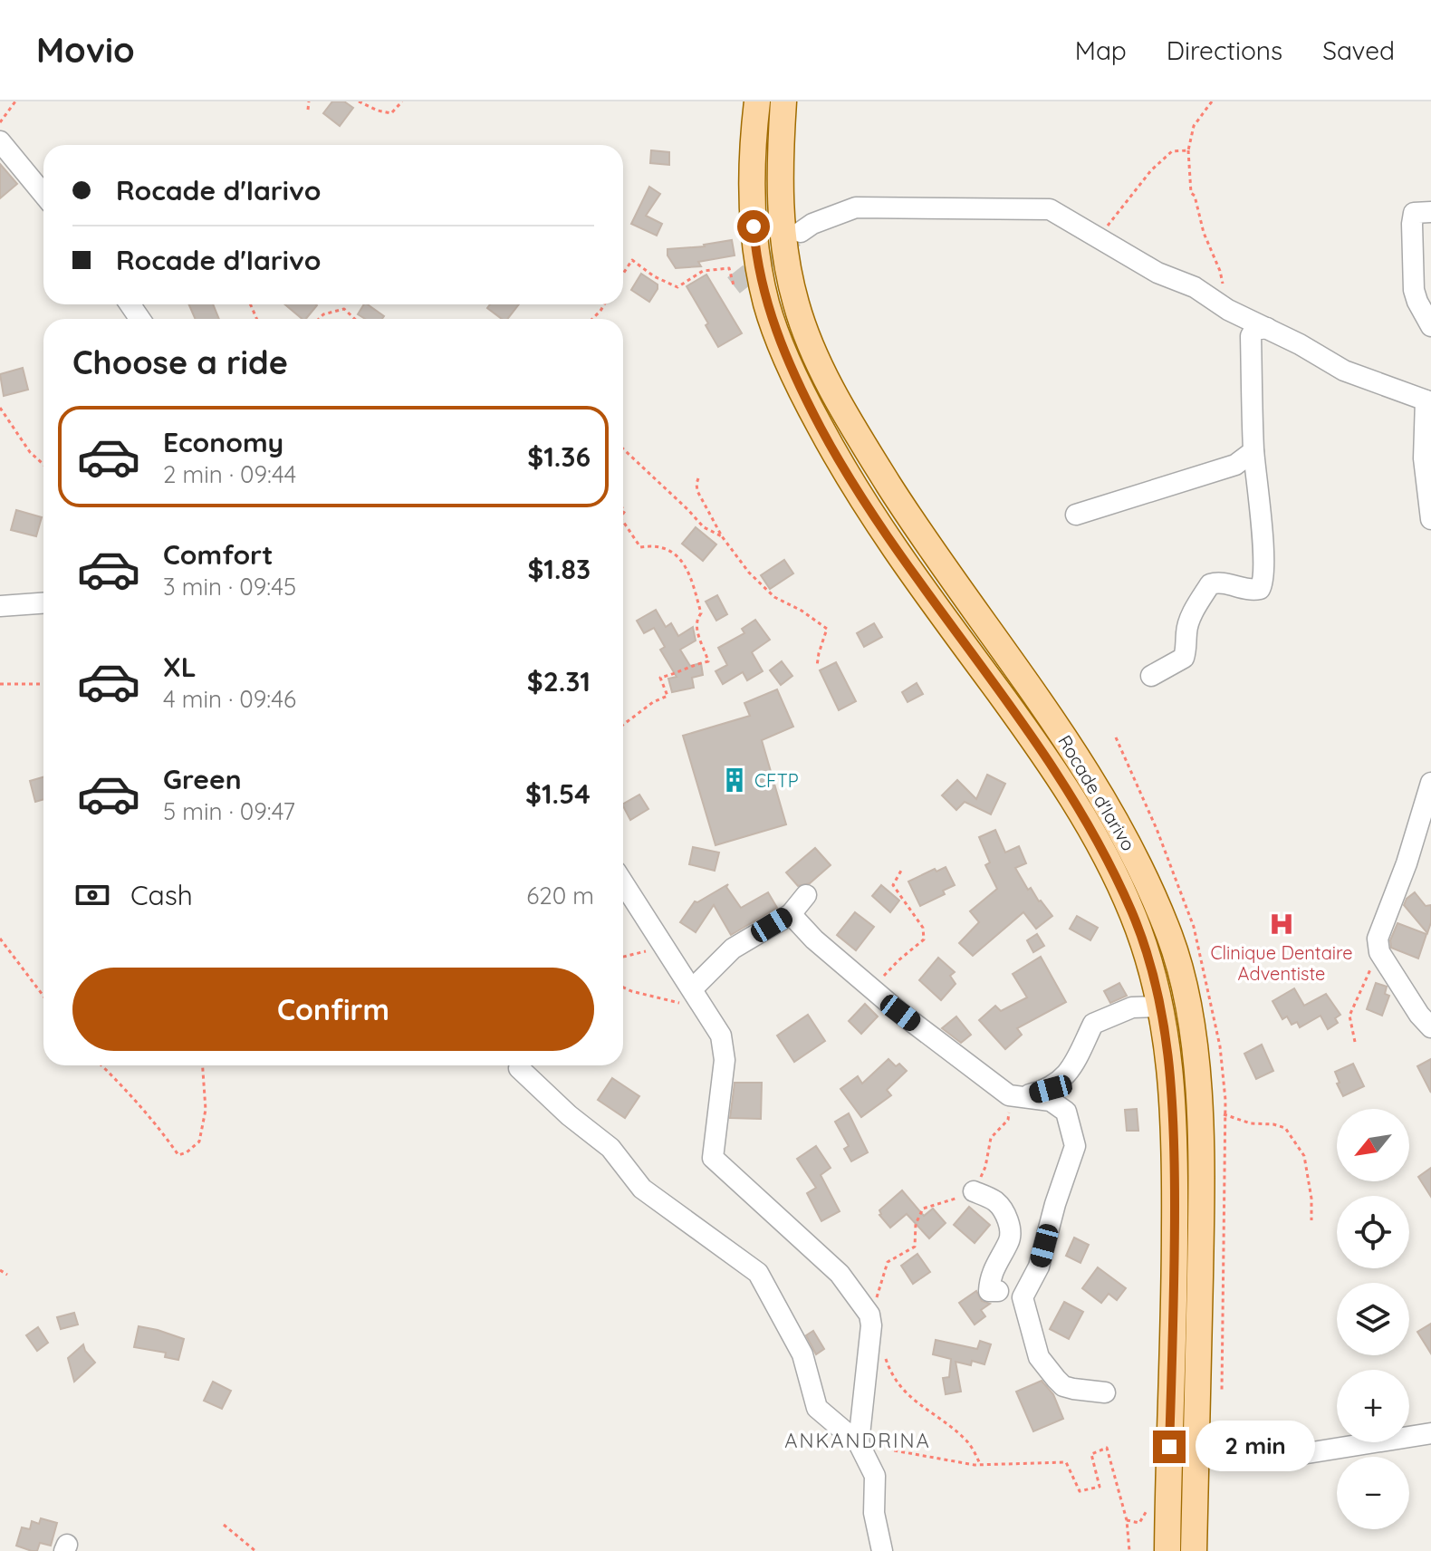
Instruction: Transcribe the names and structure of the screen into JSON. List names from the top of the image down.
{
  "streets": {
    "main road": ["Rocade d'Iarivo"]
  },
  "districts": ["ANKANDRINA"],
  "places": {
    "building": ["CFTP"],
    "hospital": ["Clinique Dentaire Adventiste"]
  },
  "north": "bottom left",
  "page": {
    "header": "Movio",
    "nav": ["Map", "Directions", "Saved"],
    "banner": ["Rocade d'Iarivo", "Rocade d'Iarivo"],
    "heading": "Choose a ride",
    "list": [
      {
        "name": "Economy",
        "note": "2 min · 09:44",
        "value": "$1.36"
      },
      {
        "name": "Comfort",
        "note": "3 min · 09:45",
        "value": "$1.83"
      },
      {
        "name": "XL",
        "note": "4 min · 09:46",
        "value": "$2.31"
      },
      {
        "name": "Green",
        "note": "5 min · 09:47",
        "value": "$1.54"
      }
    ],
    "pay": ["Cash", "620 m"],
    "buttons": "Confirm",
    "map_buttons": ["+", "−"],
    "bubble": "2 min"
  }
}
